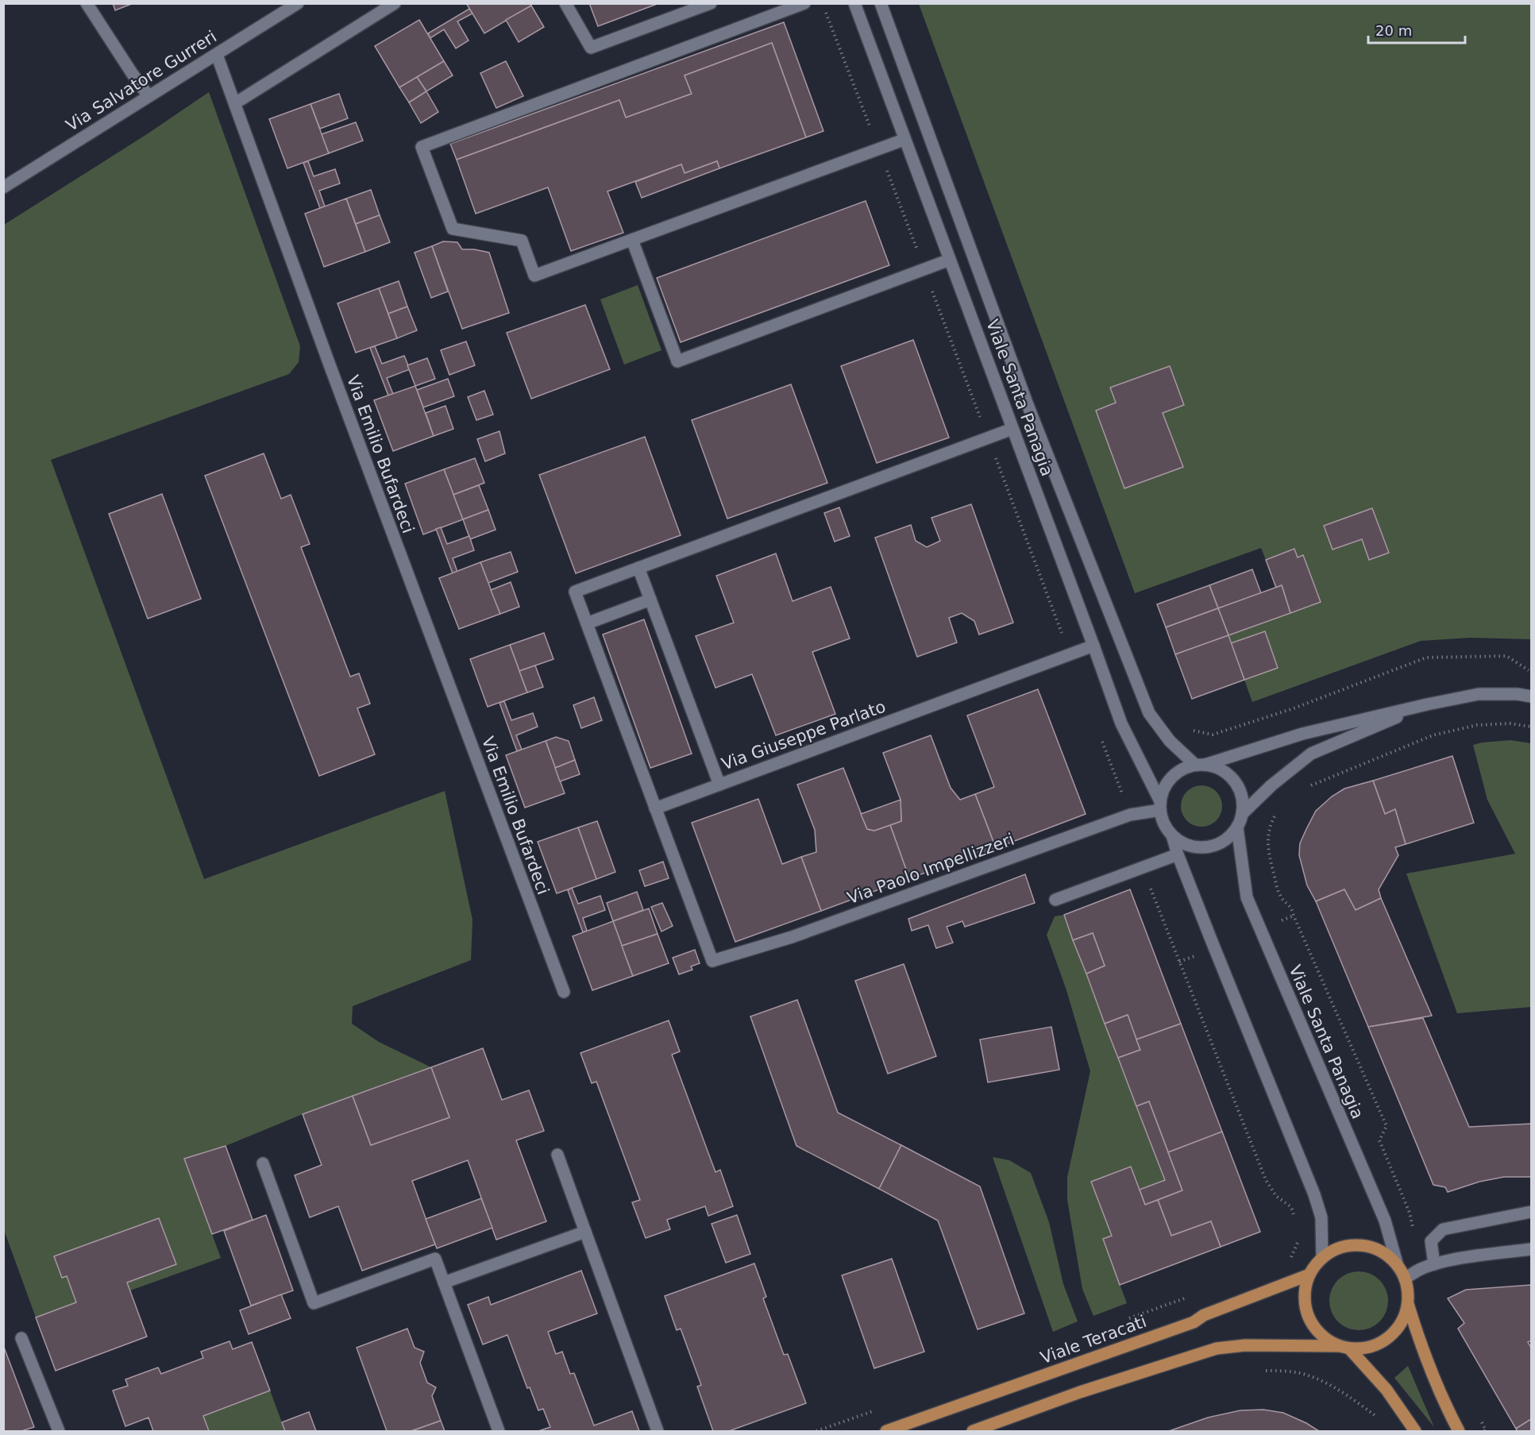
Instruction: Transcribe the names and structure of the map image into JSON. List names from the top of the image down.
{
  "streets": {
    "main road": ["Viale Teracati"],
    "street": [
      "Via Salvatore Gurreri",
      "Viale Santa Panagia",
      "Via Emilio Bufardeci",
      "Via Giuseppe Parlato",
      "Via Paolo Impellizzeri"
    ]
  },
  "crossings": [
    ["Via Salvatore Gurreri", "Via Emilio Bufardeci"],
    ["Viale Santa Panagia", "Via Giuseppe Parlato"],
    ["Viale Santa Panagia", "Via Paolo Impellizzeri"],
    ["Viale Santa Panagia", "Viale Teracati"]
  ],
  "scale_bar": "20 m"
}
